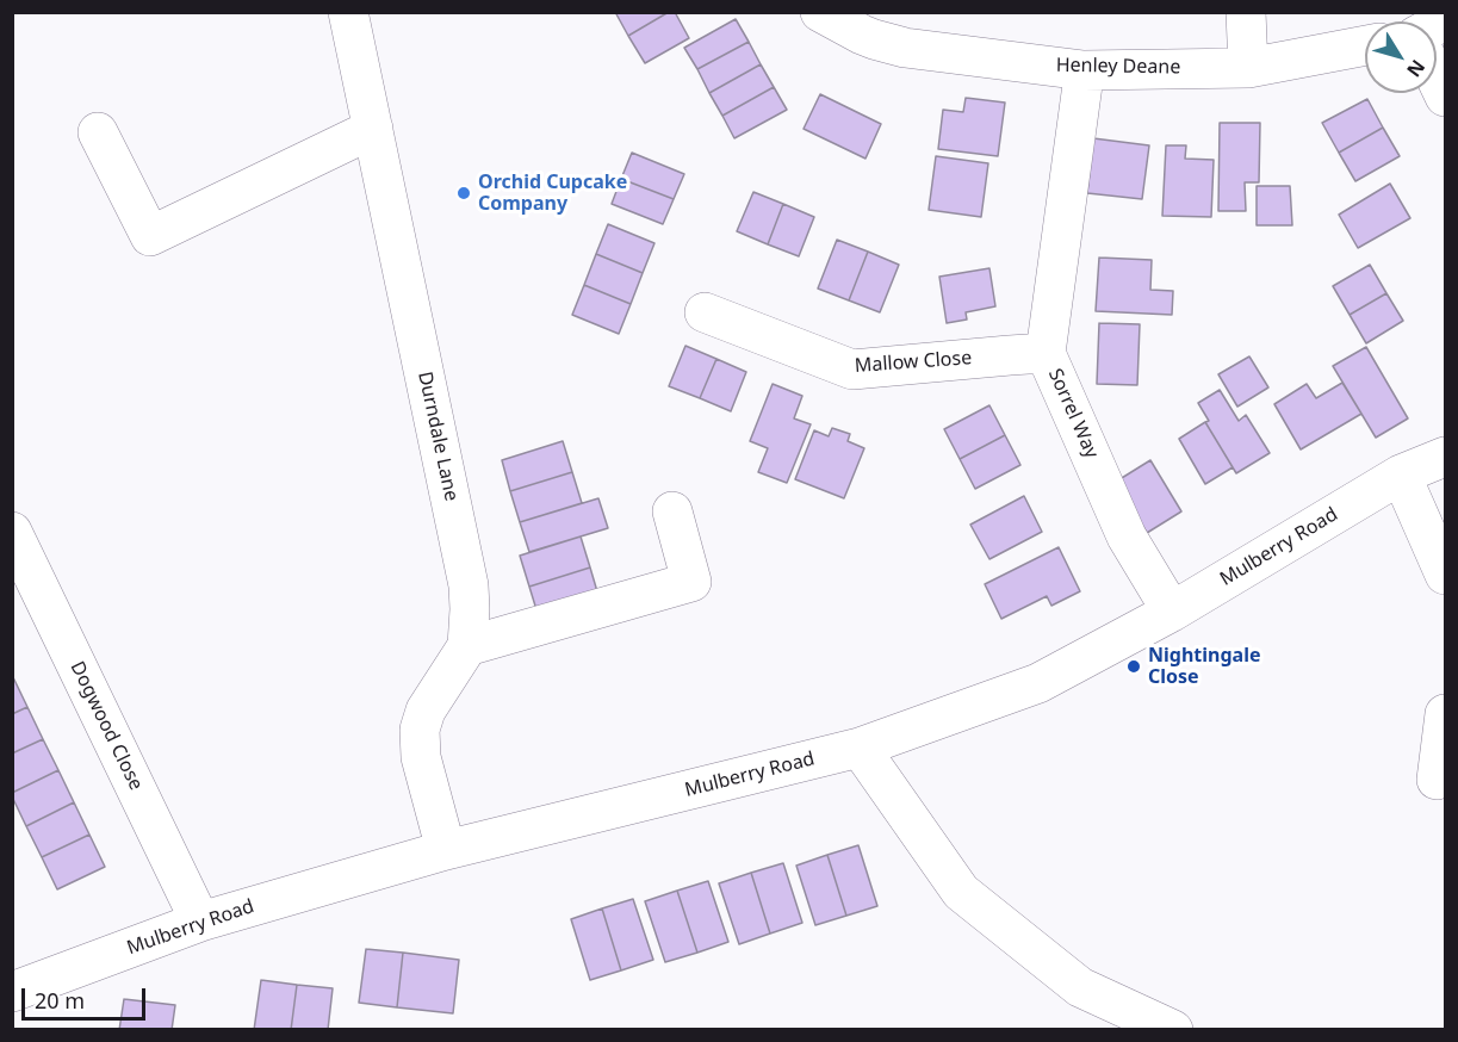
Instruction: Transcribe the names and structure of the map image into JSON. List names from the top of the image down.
{
  "streets": {
    "street": [
      "Henley Deane",
      "Mallow Close",
      "Sorrel Way",
      "Durndale Lane",
      "Mulberry Road",
      "Dogwood Close"
    ]
  },
  "crossings": [
    ["Henley Deane", "Sorrel Way"],
    ["Mallow Close", "Sorrel Way"],
    ["Sorrel Way", "Mulberry Road"],
    ["Durndale Lane", "Mulberry Road"],
    ["Mulberry Road", "Dogwood Close"]
  ],
  "places": ["Orchid Cupcake Company", "Nightingale Close"],
  "scale_bar": "20 m",
  "north": "bottom right"
}
